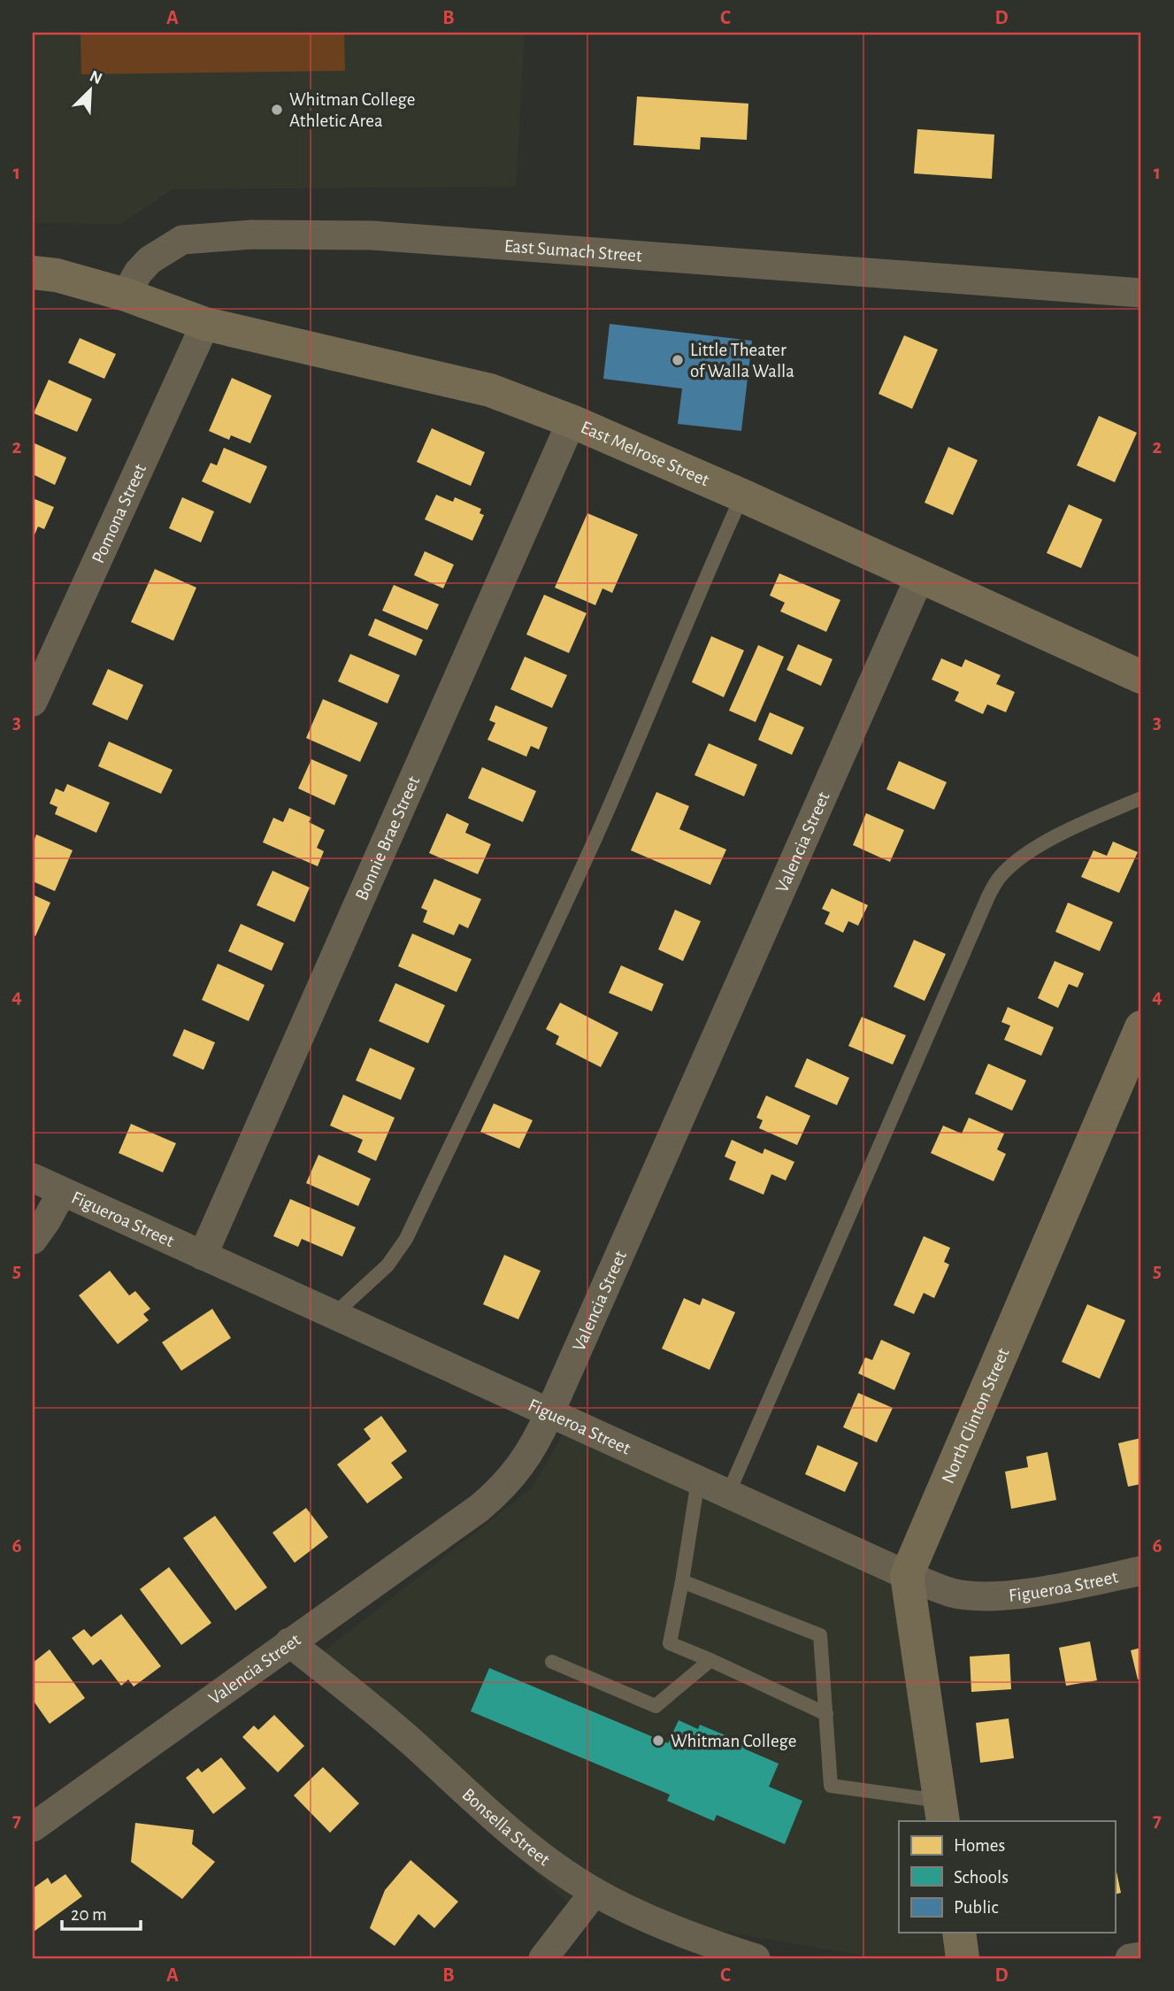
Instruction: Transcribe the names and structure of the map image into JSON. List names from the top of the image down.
{
  "streets": {
    "street": [
      "East Sumach Street",
      "East Melrose Street",
      "Pomona Street",
      "Bonnie Brae Street",
      "Valencia Street",
      "Figueroa Street",
      "North Clinton Street",
      "Bonsella Street"
    ]
  },
  "crossings": [
    ["East Sumach Street", "East Melrose Street"],
    ["East Melrose Street", "Pomona Street"],
    ["East Melrose Street", "Bonnie Brae Street"],
    ["East Melrose Street", "Valencia Street"],
    ["Bonnie Brae Street", "Figueroa Street"],
    ["Valencia Street", "Figueroa Street"],
    ["Valencia Street", "Bonsella Street"],
    ["Figueroa Street", "North Clinton Street"]
  ],
  "places": ["Whitman College Athletic Area", "Little Theater of Walla Walla", "Whitman College"],
  "legend": ["Homes", "Schools", "Public"],
  "scale_bar": "20 m",
  "north": "top right",
  "grid": {
    "columns": [
      "A",
      "B",
      "C",
      "D"
    ],
    "rows": [
      "1",
      "2",
      "3",
      "4",
      "5",
      "6",
      "7"
    ]
  }
}
